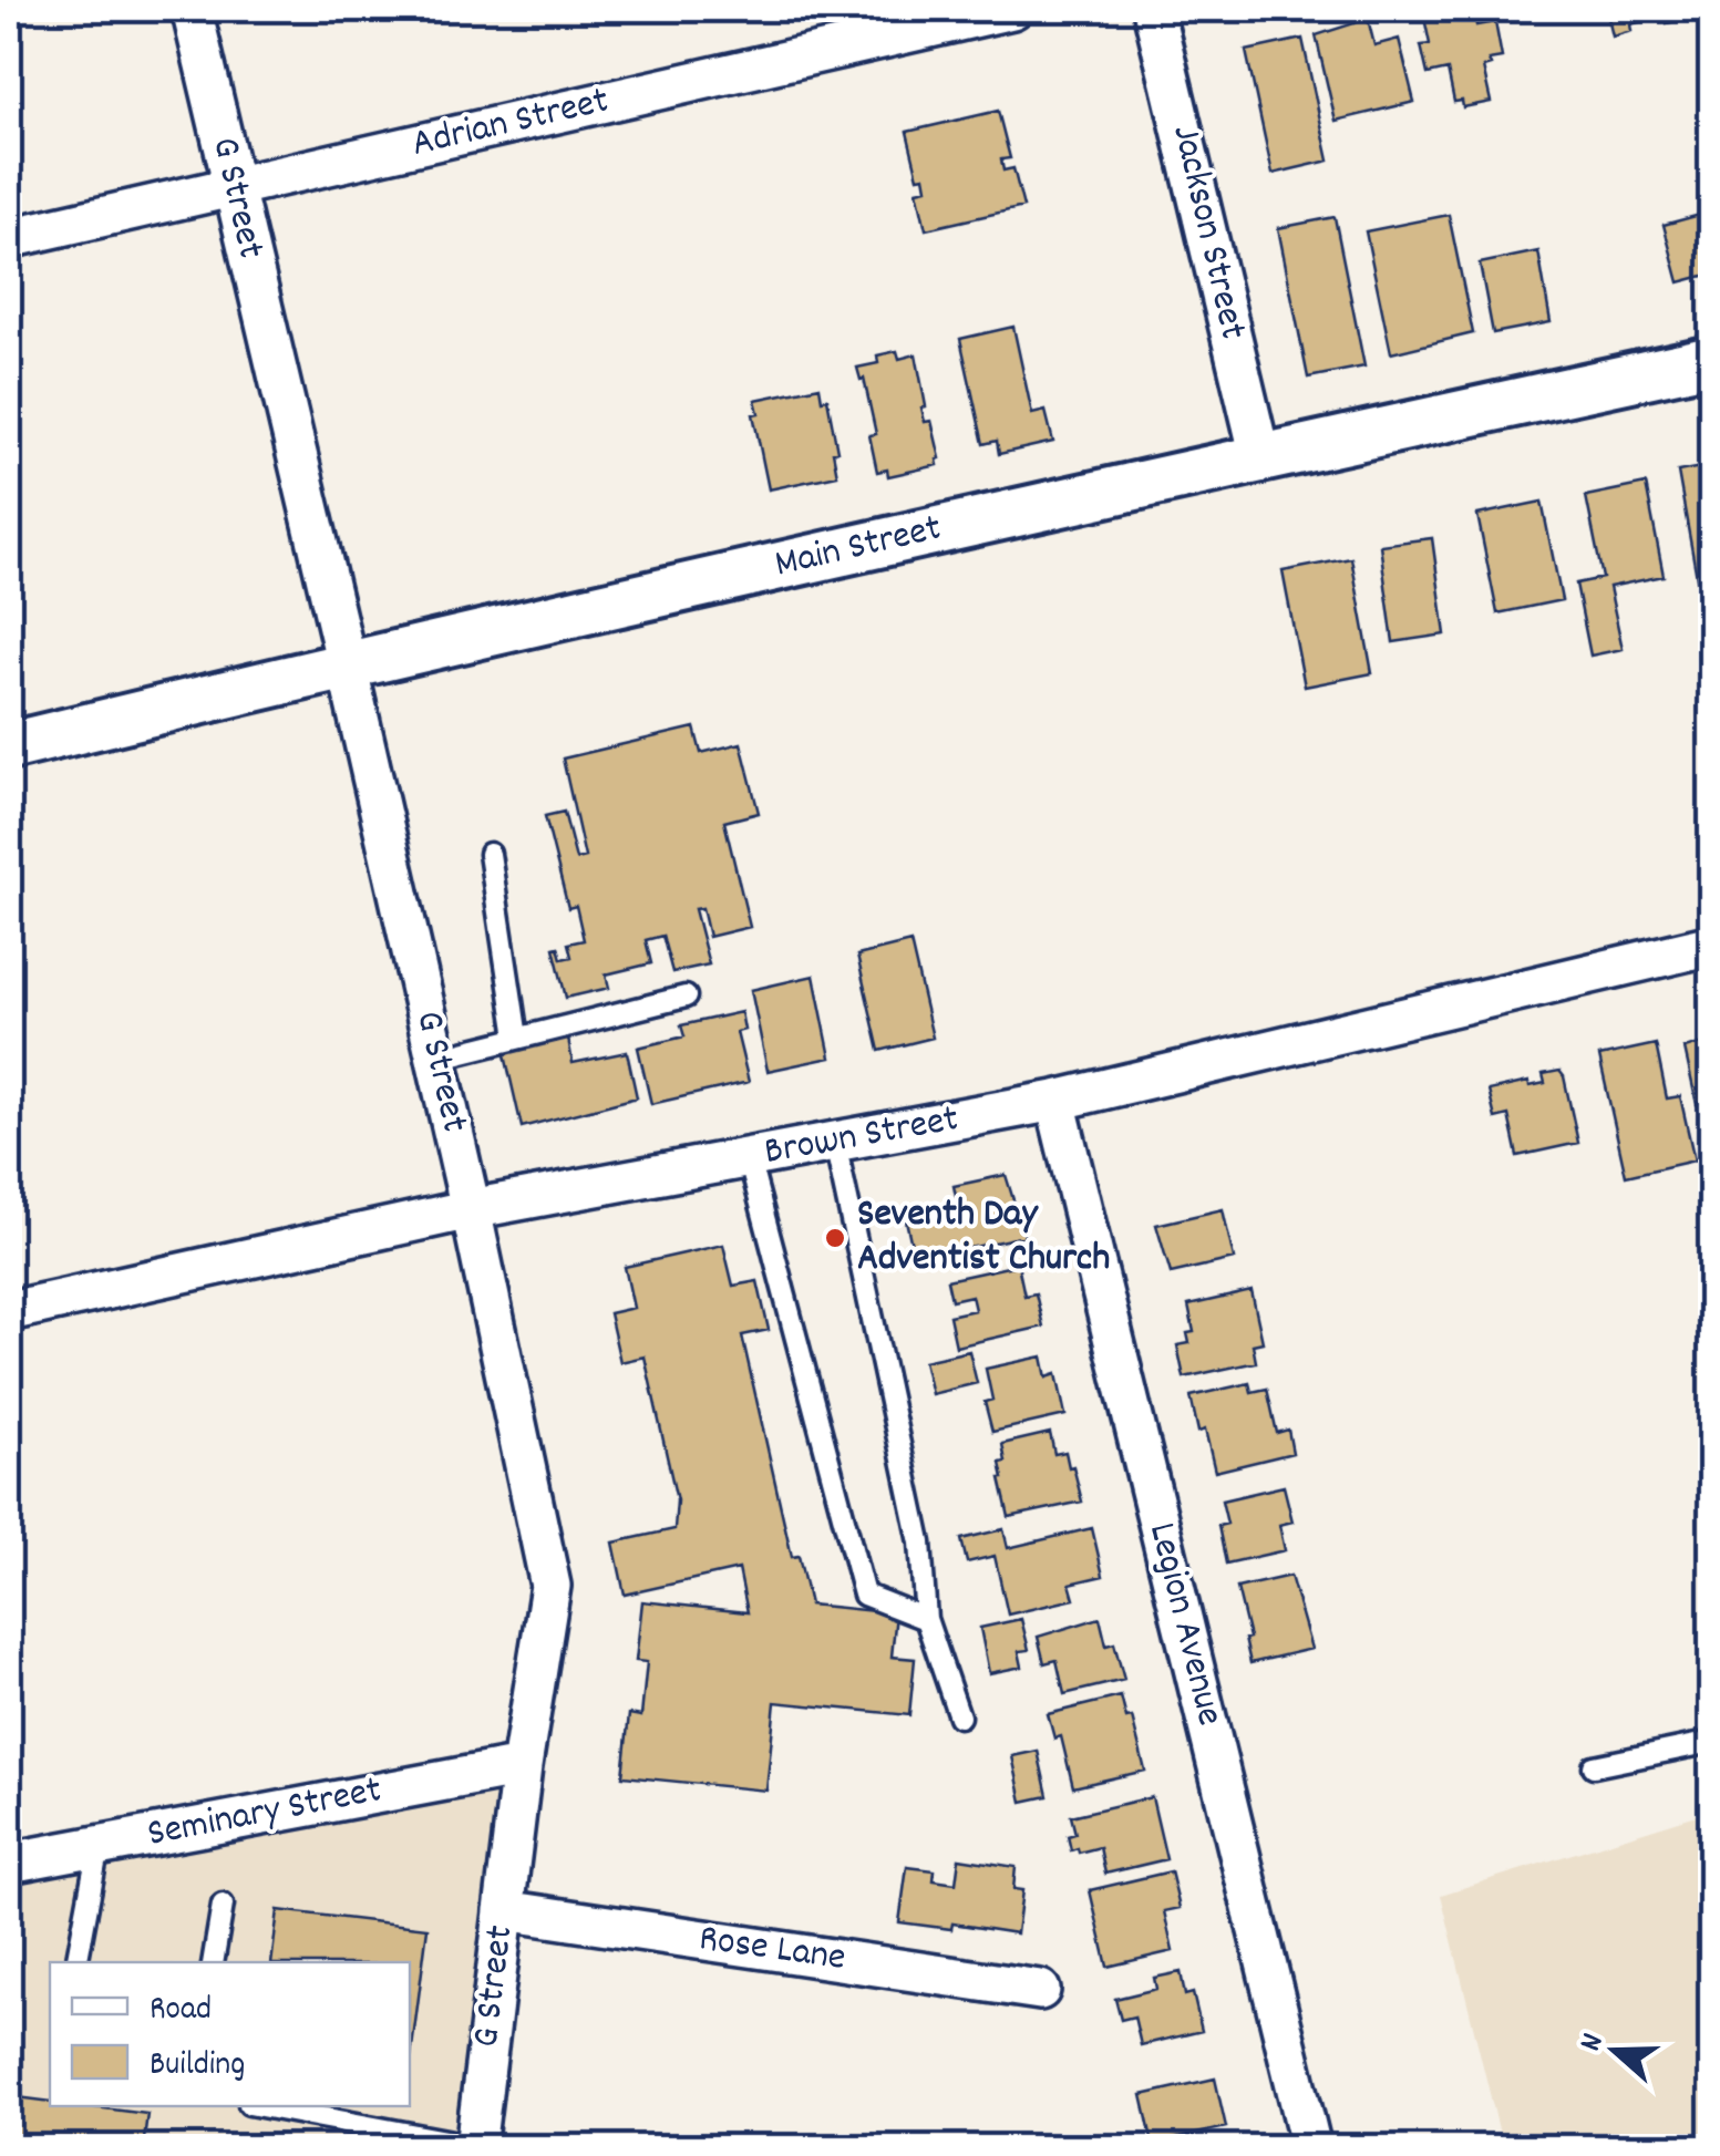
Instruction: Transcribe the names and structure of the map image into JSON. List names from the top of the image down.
{
  "streets": {
    "street": [
      "Adrian Street",
      "G Street",
      "Jackson Street",
      "Main Street",
      "Brown Street",
      "Legion Avenue",
      "Seminary Street",
      "Rose Lane"
    ]
  },
  "crossings": [
    ["Adrian Street", "G Street"],
    ["G Street", "Main Street"],
    ["G Street", "Brown Street"],
    ["G Street", "Seminary Street"],
    ["G Street", "Rose Lane"],
    ["Jackson Street", "Main Street"],
    ["Brown Street", "Legion Avenue"]
  ],
  "places": ["Seventh Day Adventist Church"],
  "legend": ["Road", "Building"],
  "north": "left"
}
